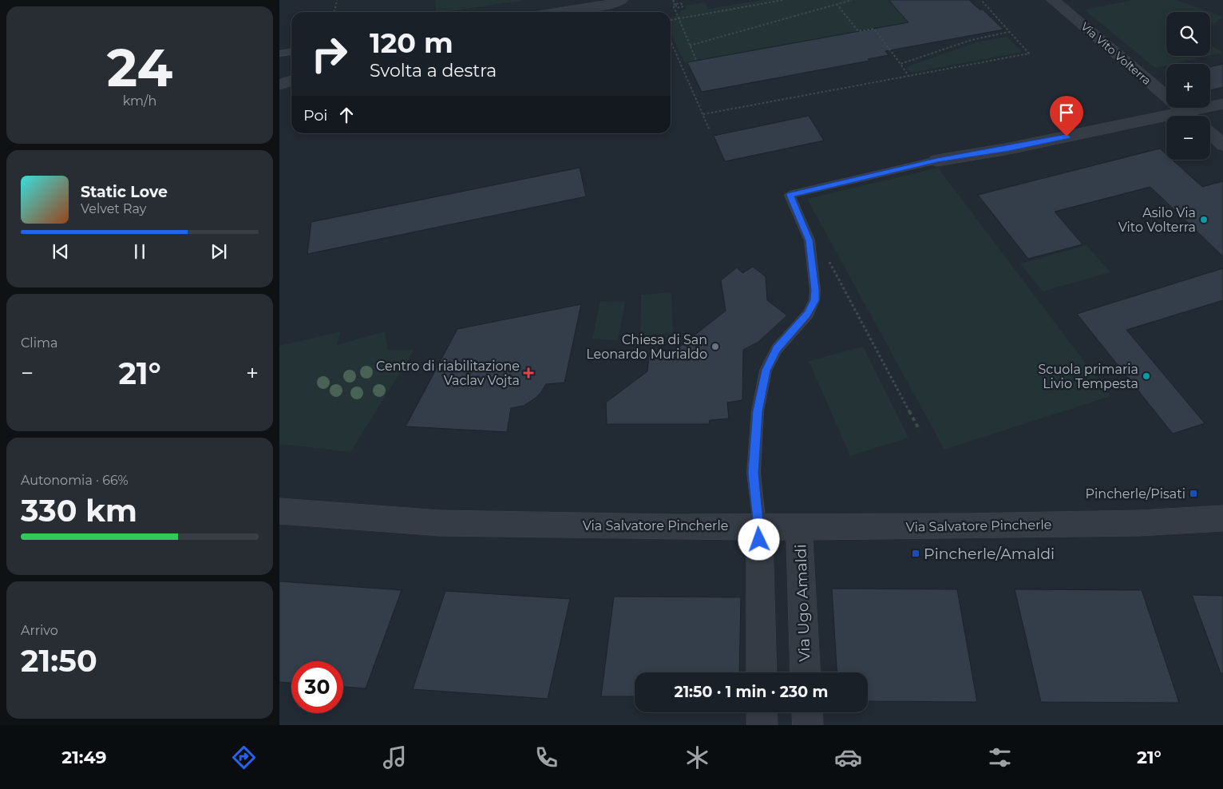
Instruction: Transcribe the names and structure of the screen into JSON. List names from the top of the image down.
{
  "streets": {
    "street": ["Via Vito Volterra", "Via Salvatore Pincherle", "Via Ugo Amaldi"]
  },
  "crossings": [
    ["Via Salvatore Pincherle", "Via Ugo Amaldi"]
  ],
  "places": {
    "other": ["Asilo Via Vito Volterra", "Chiesa di San Leonardo Murialdo", "Scuola primaria Livio Tempesta"],
    "health": ["Centro di riabilitazione Vaclav Vojta"],
    "transit": ["Pincherle/Pisati", "Pincherle/Amaldi"]
  },
  "page": {
    "tile": [
      ["24", "km/h"],
      "Clima",
      ["Autonomia · 66%", "330 km"],
      ["Arrivo", "21:50"]
    ],
    "map_buttons": ["+", "−"],
    "turn": ["120 m", "Svolta a destra"],
    "then": "Poi",
    "song": ["Static Love", "Velvet Ray"],
    "heat": ["−", "21°", "+"],
    "limit": "30",
    "trip": "21:50 · 1 min · 230 m",
    "tabs": ["21:49", "21°"]
  }
}
